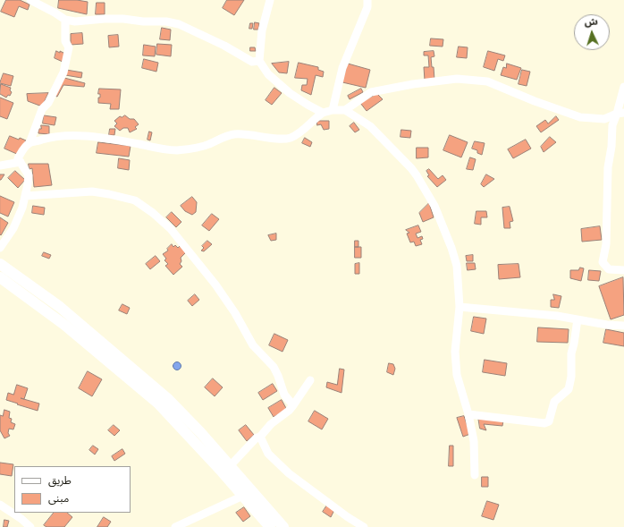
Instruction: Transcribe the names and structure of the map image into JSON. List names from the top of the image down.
{
  "legend": ["طريق", "مبنى"],
  "north": "top"
}
